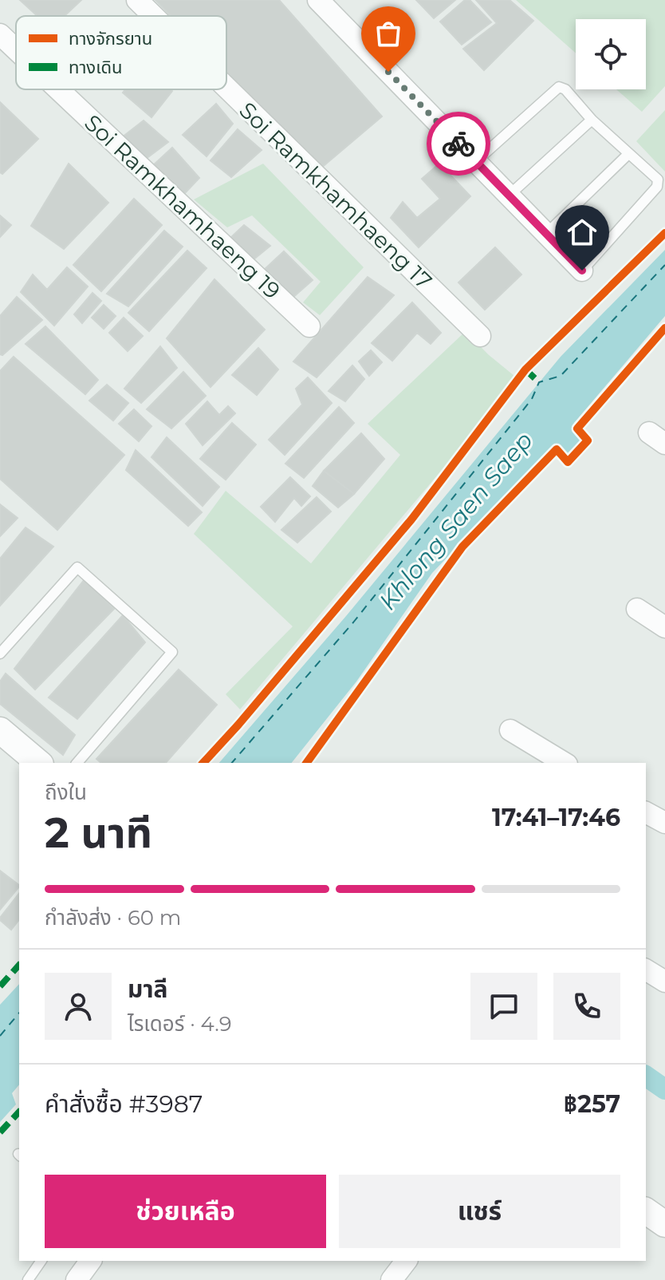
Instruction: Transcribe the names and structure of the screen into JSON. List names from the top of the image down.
{
  "streets": {
    "street": ["Soi Ramkhamhaeng 17", "Soi Ramkhamhaeng 19"]
  },
  "water": ["Khlong Saen Saep"],
  "legend": ["ทางจักรยาน", "ทางเดิน"],
  "page": {
    "heading": ["2 นาที", "ถึงใน", "17:41–17:46"],
    "panel": [
      "มาลี",
      "ไรเดอร์ · 4.9",
      "คำสั่งซื้อ #3987",
      "฿257"
    ],
    "bar": "กำลังส่ง · 60 m",
    "buttons": ["ช่วยเหลือ", "แชร์"]
  }
}
